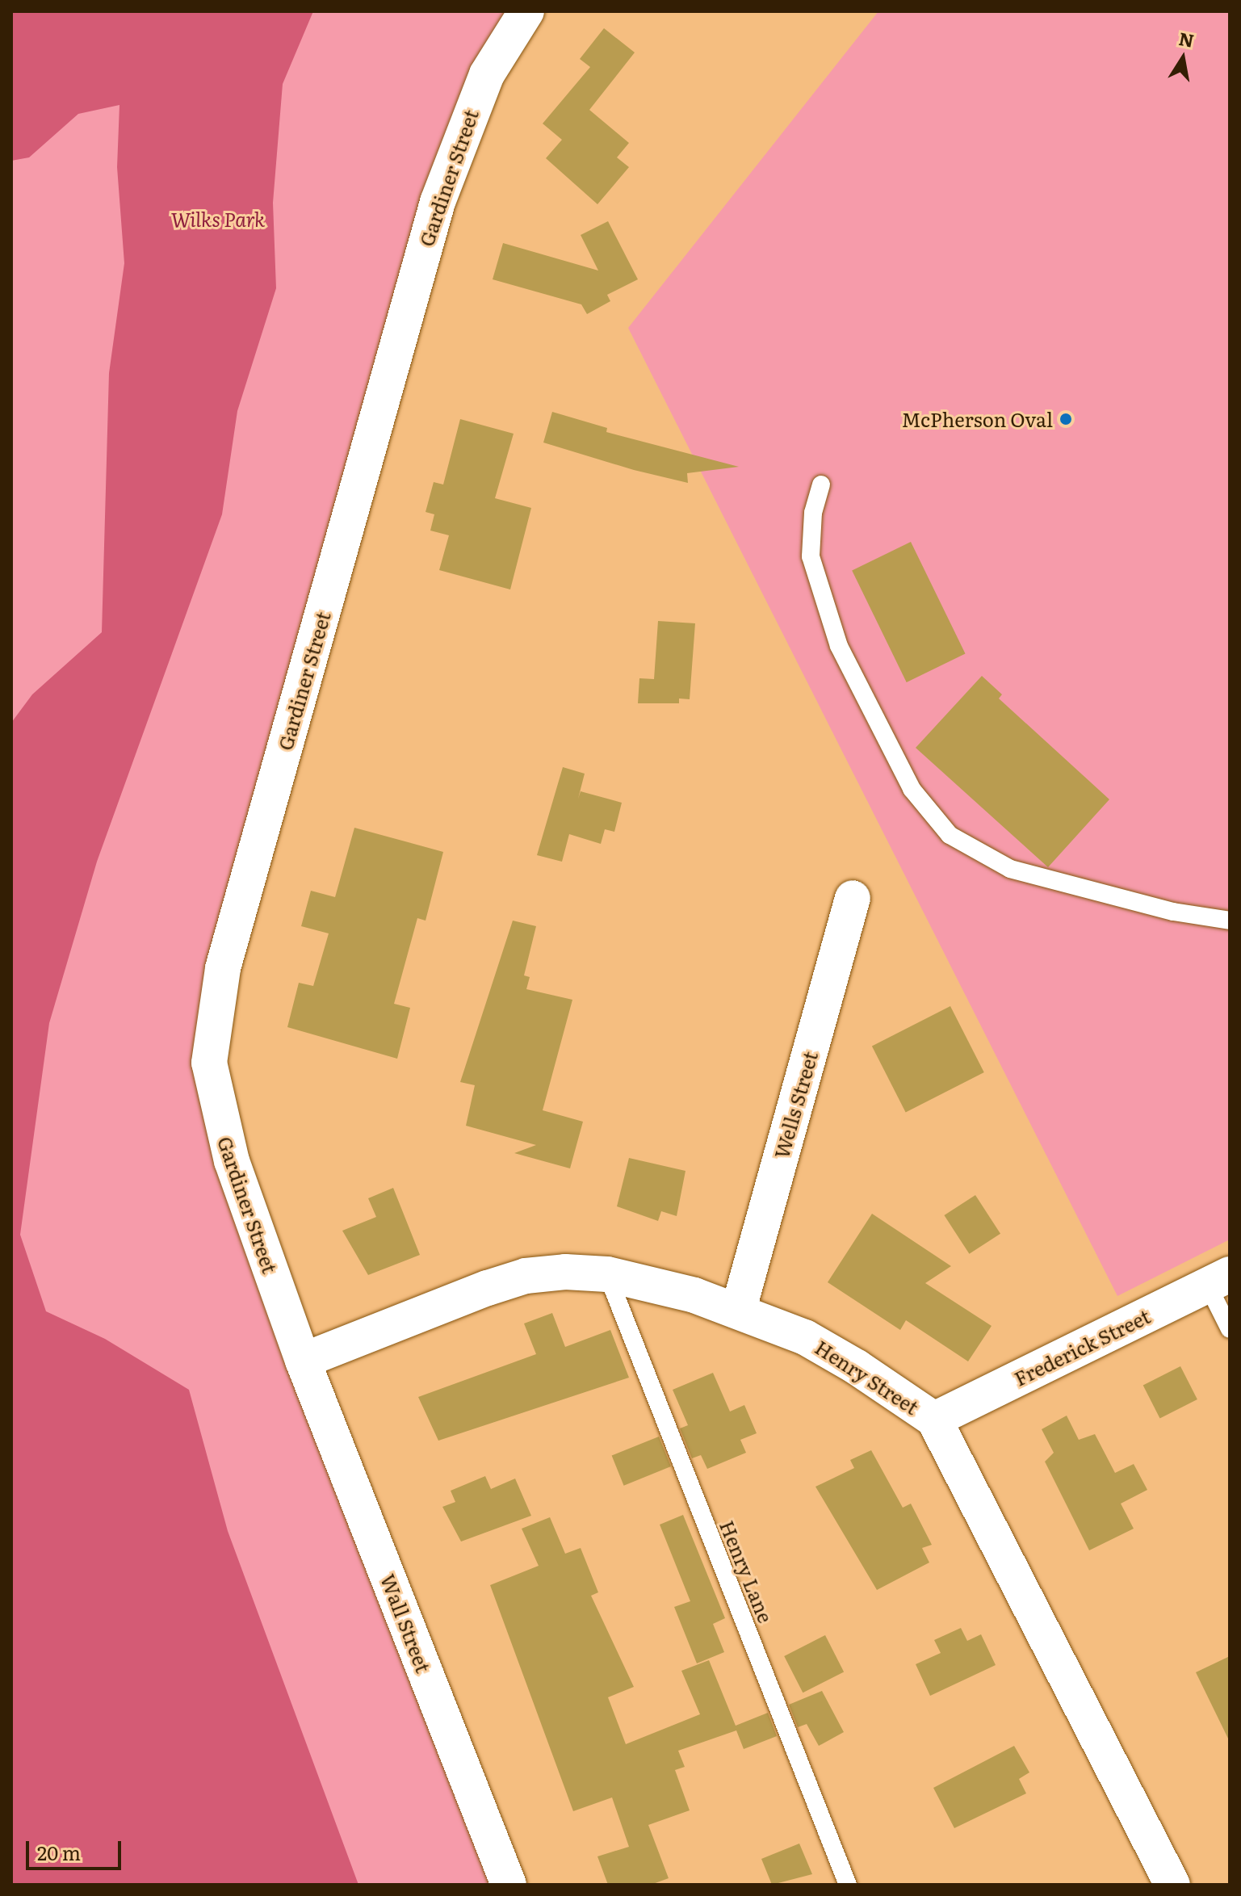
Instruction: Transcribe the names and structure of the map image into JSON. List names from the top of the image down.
{
  "streets": {
    "street": [
      "Gardiner Street",
      "Wells Street",
      "Frederick Street",
      "Henry Street",
      "Wall Street"
    ],
    "lane": ["Henry Lane"]
  },
  "crossings": [
    ["Gardiner Street", "Henry Street"],
    ["Gardiner Street", "Wall Street"],
    ["Wells Street", "Henry Street"],
    ["Frederick Street", "Henry Street"],
    ["Henry Street", "Henry Lane"],
    ["Henry Street", "Wall Street"]
  ],
  "parks": ["Wilks Park"],
  "places": ["McPherson Oval"],
  "scale_bar": "20 m",
  "north": "top"
}
